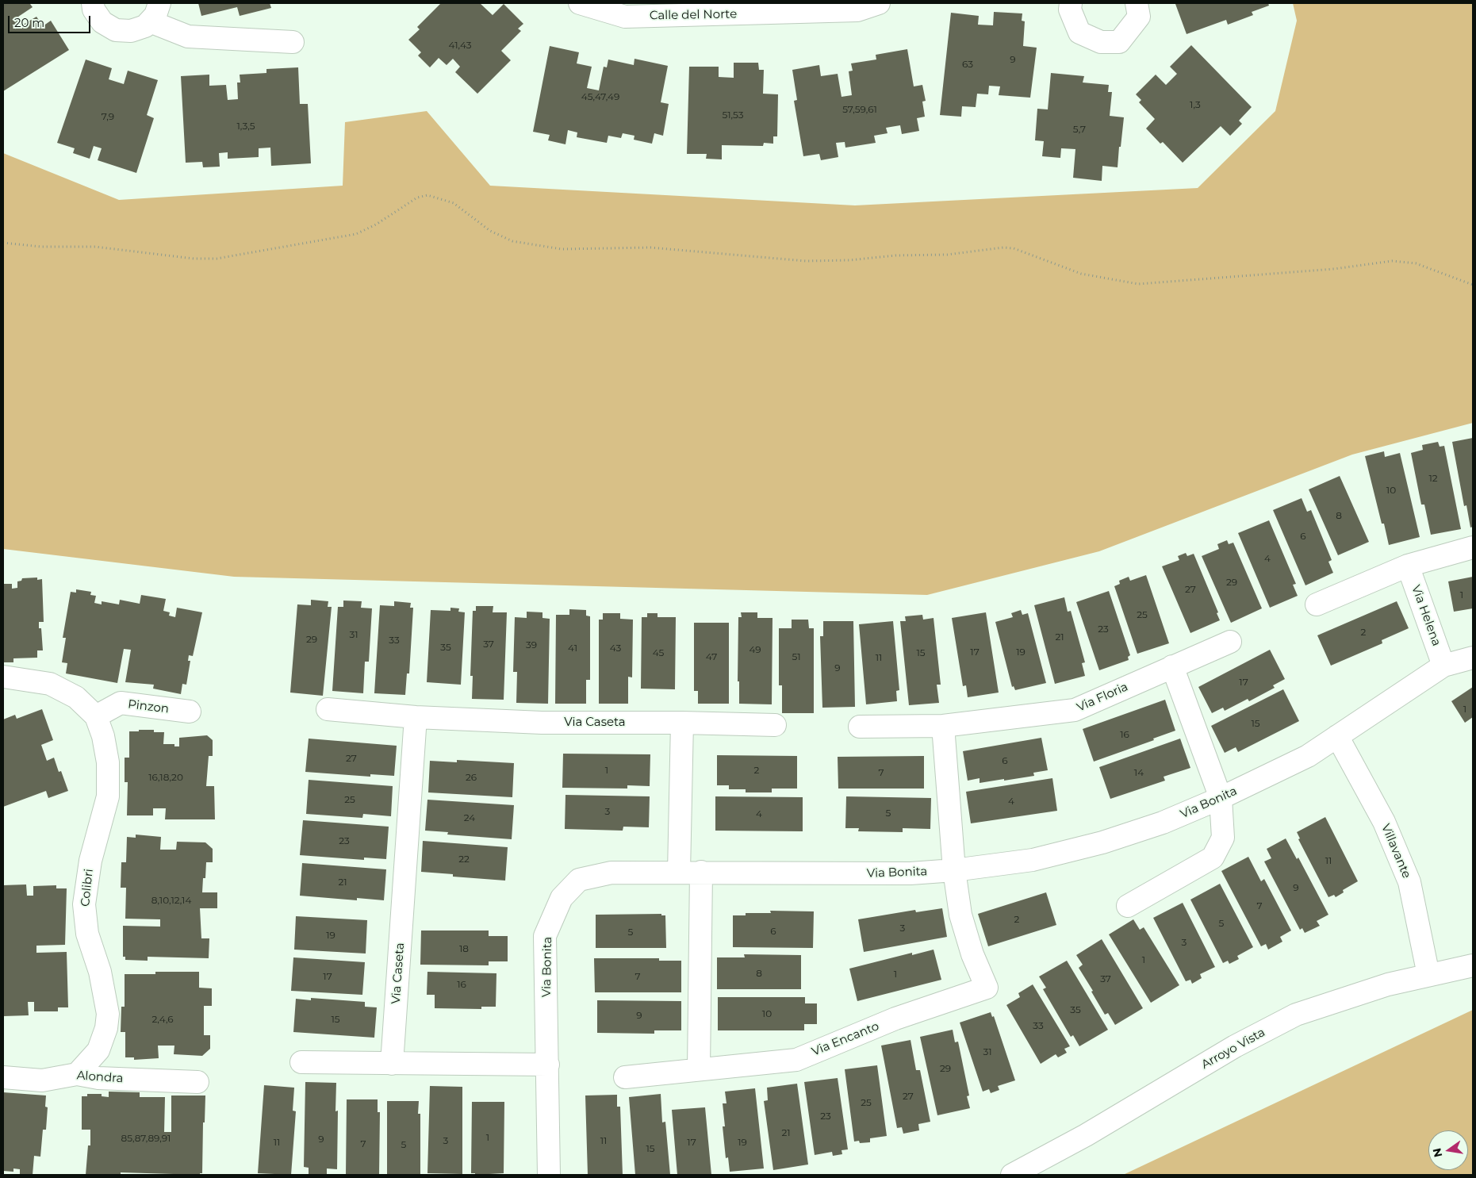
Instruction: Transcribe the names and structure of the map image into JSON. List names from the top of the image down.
{
  "streets": {
    "street": [
      "Calle del Norte",
      "Via Helena",
      "Via Floria",
      "Pinzon",
      "Via Caseta",
      "Via Bonita",
      "Villavante",
      "Colibri",
      "Via Encanto",
      "Arroyo Vista",
      "Alondra"
    ]
  },
  "crossings": [
    ["Via Helena", "Via Bonita"],
    ["Pinzon", "Colibri"],
    ["Via Bonita", "Villavante"],
    ["Via Bonita", "Via Encanto"],
    ["Villavante", "Arroyo Vista"],
    ["Colibri", "Alondra"]
  ],
  "house_numbers": [
    "41,43",
    "9",
    "63",
    "45,47,49",
    "1,3",
    "57,59,61",
    "51,53",
    "7,9",
    "1,3,5",
    "5,7",
    "12",
    "10",
    "8",
    "6",
    "4",
    "29",
    "27",
    "1",
    "25",
    "23",
    "2",
    "31",
    "21",
    "29",
    "33",
    "37",
    "39",
    "35",
    "41",
    "43",
    "49",
    "17",
    "19",
    "45",
    "15",
    "47",
    "51",
    "11",
    "9",
    "17",
    "1",
    "15",
    "16",
    "27",
    "6",
    "1",
    "2",
    "7",
    "14",
    "16,18,20",
    "26",
    "25",
    "4",
    "3",
    "5",
    "4",
    "24",
    "23",
    "22",
    "11",
    "21",
    "9",
    "8,10,12,14",
    "7",
    "2",
    "5",
    "3",
    "6",
    "5",
    "19",
    "3",
    "18",
    "1",
    "8",
    "1",
    "17",
    "7",
    "37",
    "16",
    "35",
    "10",
    "9",
    "2,4,6",
    "15",
    "33",
    "31",
    "29",
    "27",
    "25",
    "23",
    "21",
    "1",
    "85,87,89,91",
    "9",
    "3",
    "11",
    "11",
    "17",
    "19",
    "7",
    "5",
    "15"
  ],
  "scale_bar": "20 m",
  "north": "left"
}
